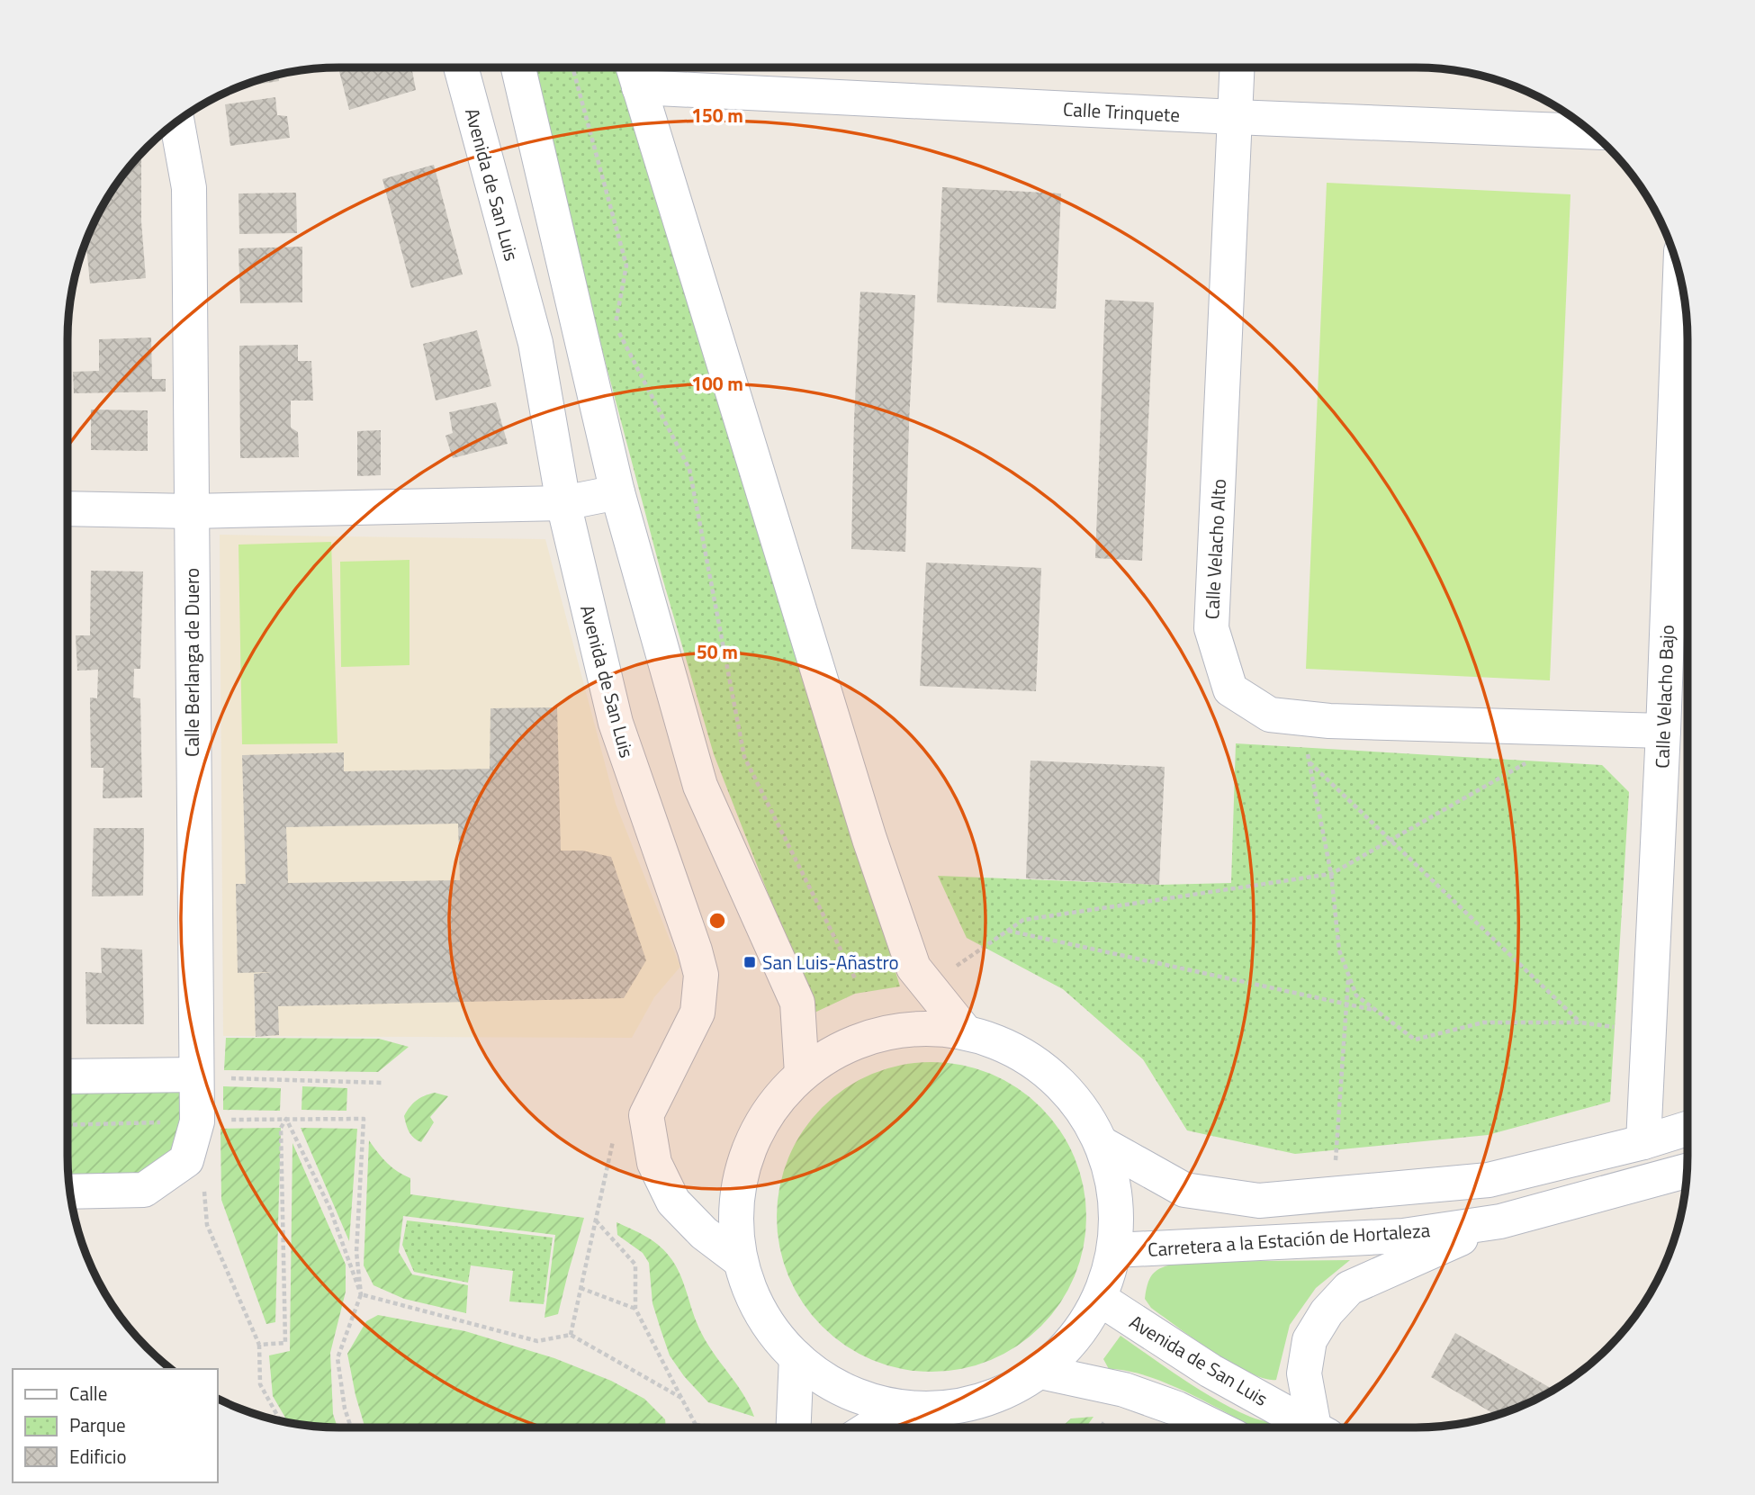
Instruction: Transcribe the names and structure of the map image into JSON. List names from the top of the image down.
{
  "streets": {
    "street": [
      "Calle Trinquete",
      "Avenida de San Luis",
      "Calle Velacho Alto",
      "Calle Berlanga de Duero",
      "Calle Velacho Bajo",
      "Carretera a la Estación de Hortaleza"
    ]
  },
  "crossings": [
    ["Calle Trinquete", "Calle Velacho Alto"],
    ["Calle Velacho Alto", "Calle Velacho Bajo"]
  ],
  "places": {
    "transit": ["San Luis-Añastro"]
  },
  "legend": ["Calle", "Parque", "Edificio"],
  "rings": ["150 m", "100 m", "50 m"]
}
